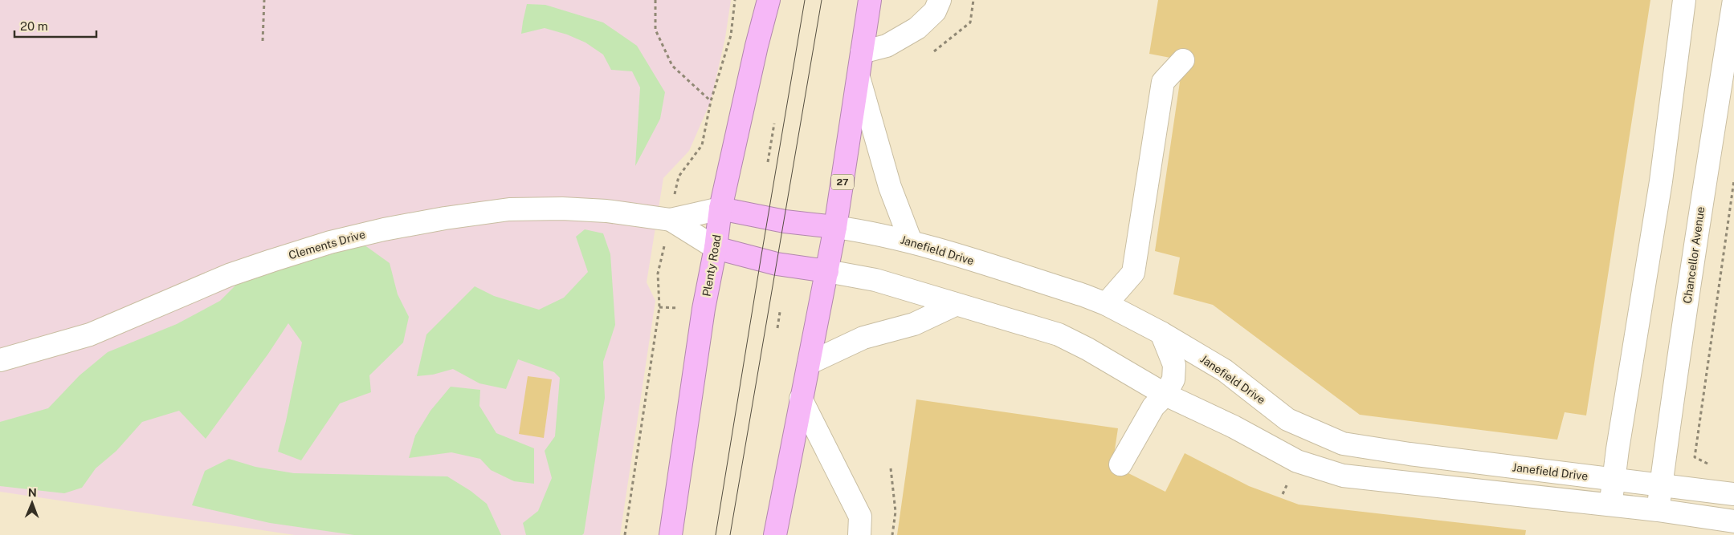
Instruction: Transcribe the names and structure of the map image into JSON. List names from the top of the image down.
{
  "streets": {
    "highway": ["27", "Janefield Drive", "Plenty Road"],
    "street": ["Clements Drive", "Chancellor Avenue"]
  },
  "crossings": [
    ["27", "Janefield Drive"],
    ["Clements Drive", "Janefield Drive"],
    ["Clements Drive", "Plenty Road"],
    ["Janefield Drive", "Chancellor Avenue"],
    ["Janefield Drive", "Plenty Road"]
  ],
  "scale_bar": "20 m",
  "north": "top"
}
